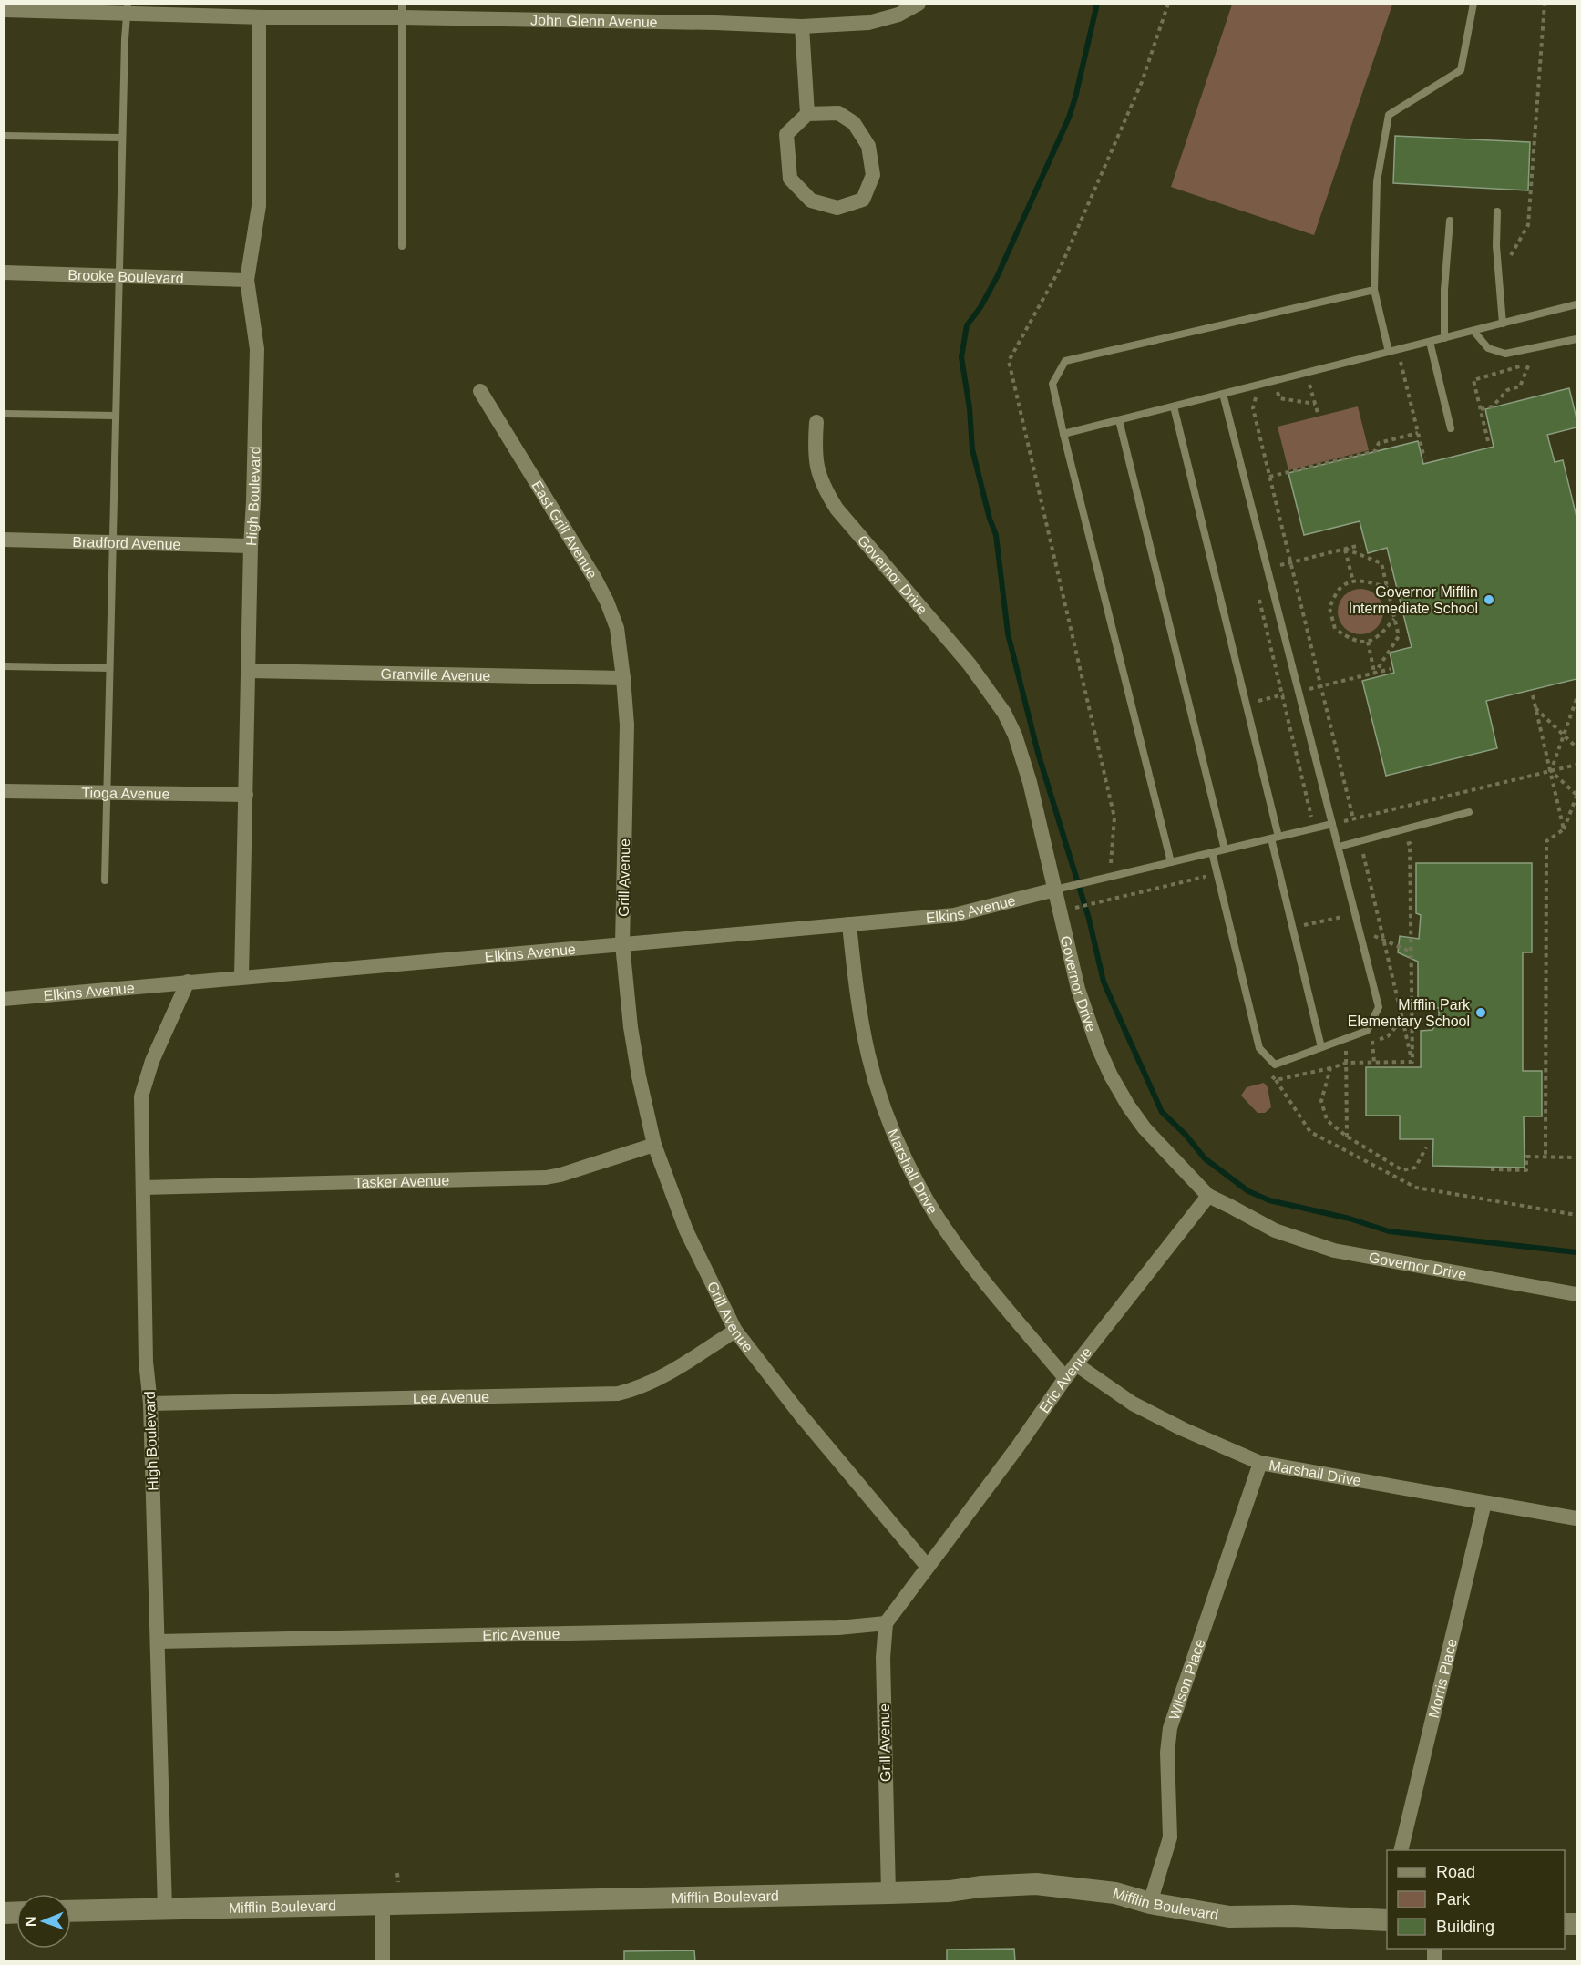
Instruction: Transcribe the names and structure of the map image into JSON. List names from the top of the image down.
{
  "streets": {
    "street": [
      "John Glenn Avenue",
      "Brooke Boulevard",
      "High Boulevard",
      "East Grill Avenue",
      "Bradford Avenue",
      "Governor Drive",
      "Granville Avenue",
      "Tioga Avenue",
      "Grill Avenue",
      "Elkins Avenue",
      "Marshall Drive",
      "Tasker Avenue",
      "Eric Avenue",
      "Lee Avenue",
      "Morris Place",
      "Wilson Place",
      "Mifflin Boulevard"
    ]
  },
  "crossings": [
    ["John Glenn Avenue", "High Boulevard"],
    ["Brooke Boulevard", "High Boulevard"],
    ["High Boulevard", "Bradford Avenue"],
    ["High Boulevard", "Granville Avenue"],
    ["High Boulevard", "Tioga Avenue"],
    ["High Boulevard", "Elkins Avenue"],
    ["High Boulevard", "Tasker Avenue"],
    ["High Boulevard", "Eric Avenue"],
    ["High Boulevard", "Lee Avenue"],
    ["High Boulevard", "Mifflin Boulevard"],
    ["East Grill Avenue", "Granville Avenue"],
    ["East Grill Avenue", "Grill Avenue"],
    ["Governor Drive", "Elkins Avenue"],
    ["Governor Drive", "Eric Avenue"],
    ["Granville Avenue", "Grill Avenue"],
    ["Grill Avenue", "Elkins Avenue"],
    ["Grill Avenue", "Tasker Avenue"],
    ["Grill Avenue", "Eric Avenue"],
    ["Grill Avenue", "Lee Avenue"],
    ["Grill Avenue", "Mifflin Boulevard"],
    ["Elkins Avenue", "Marshall Drive"],
    ["Marshall Drive", "Eric Avenue"],
    ["Marshall Drive", "Morris Place"],
    ["Marshall Drive", "Wilson Place"],
    ["Wilson Place", "Mifflin Boulevard"]
  ],
  "places": ["Governor Mifflin Intermediate School", "Mifflin Park Elementary School"],
  "legend": ["Road", "Park", "Building"],
  "north": "left"
}
